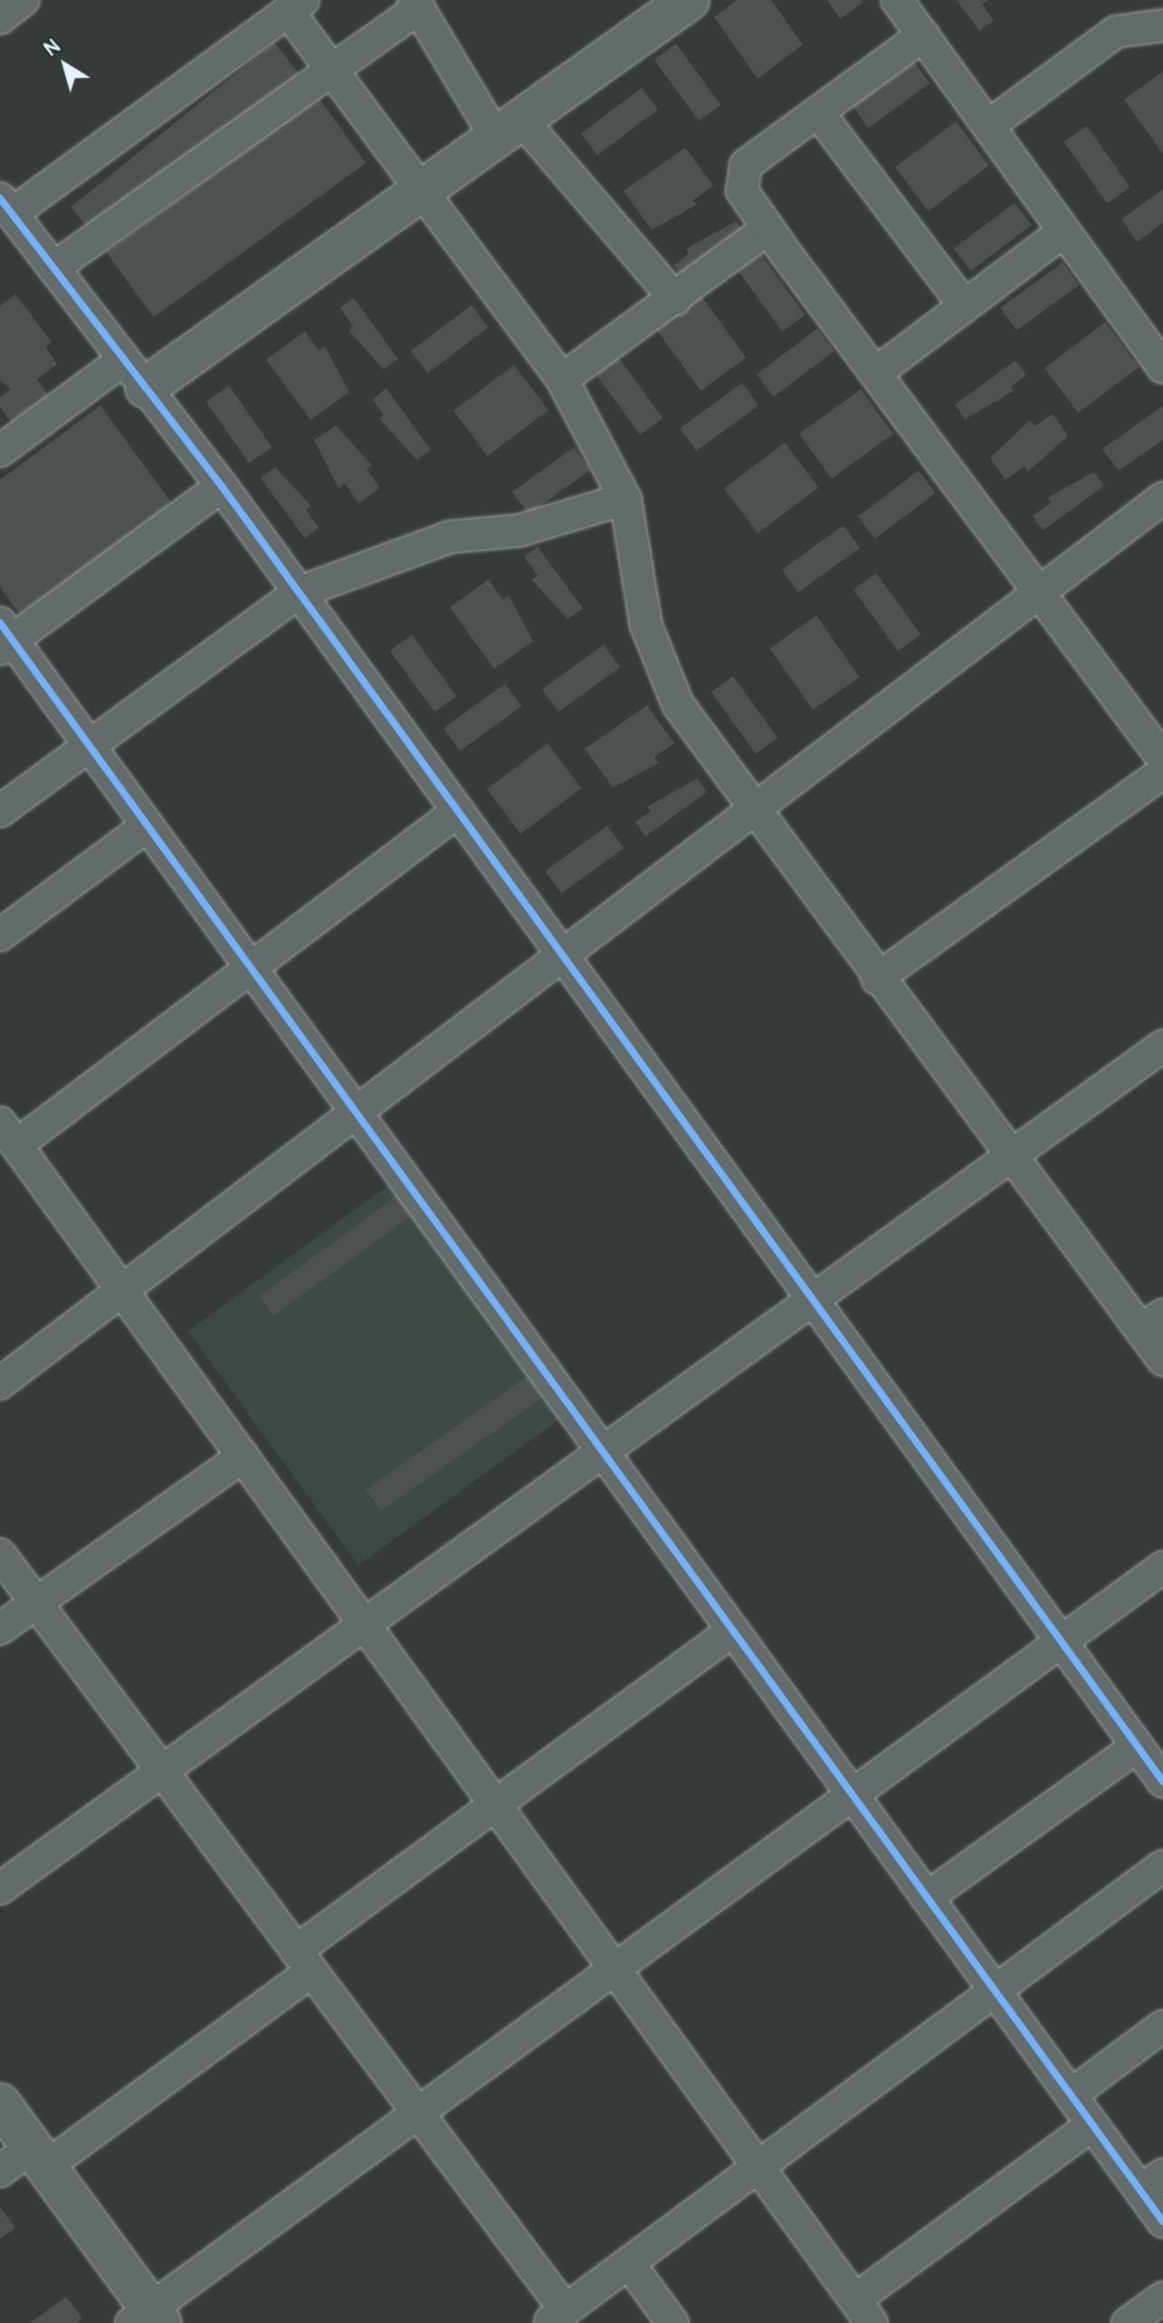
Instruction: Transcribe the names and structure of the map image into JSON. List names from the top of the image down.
{
  "north": "top left"
}
